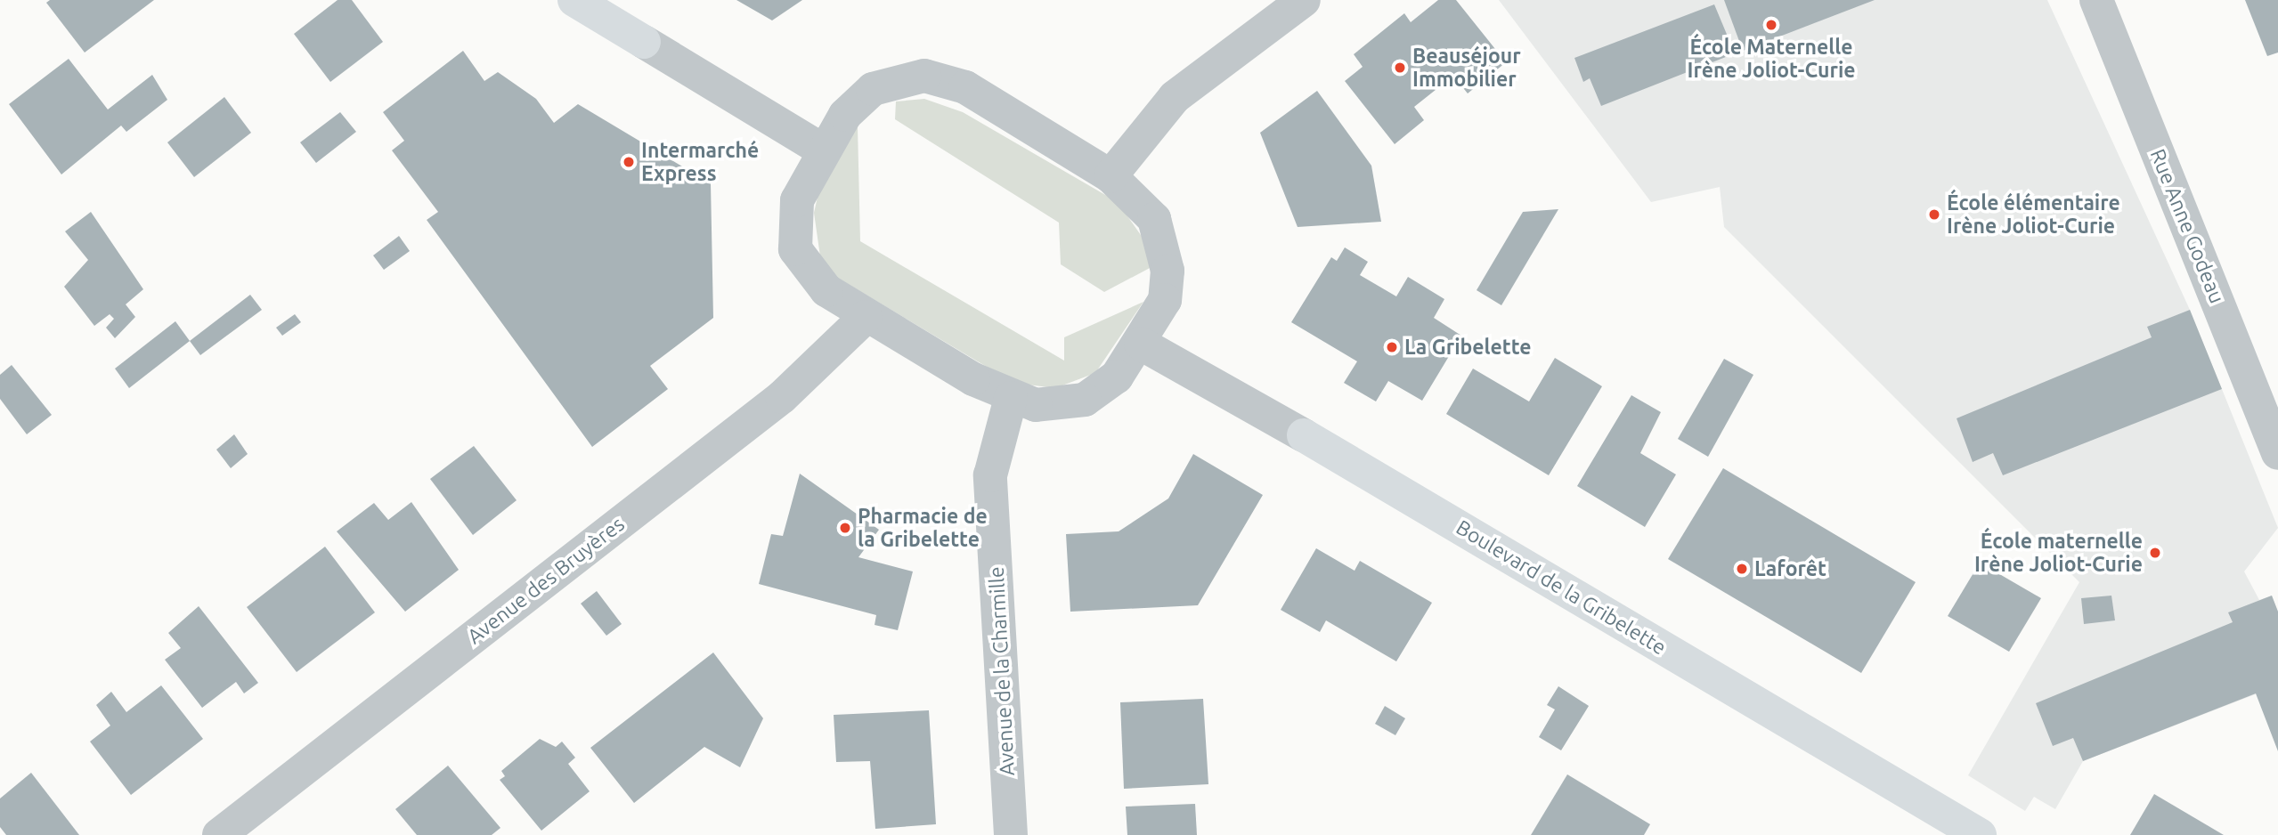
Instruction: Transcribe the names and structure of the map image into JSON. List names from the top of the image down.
{
  "streets": {
    "main road": ["Boulevard de la Gribelette"],
    "street": ["Rue Anne Godeau", "Avenue des Bruyères", "Avenue de la Charmille"]
  },
  "places": [
    "École Maternelle Irène Joliot-Curie",
    "Beauséjour Immobilier",
    "Intermarché Express",
    "École élémentaire Irène Joliot-Curie",
    "La Gribelette",
    "Pharmacie de la Gribelette",
    "École maternelle Irène Joliot-Curie",
    "Laforêt"
  ]
}
